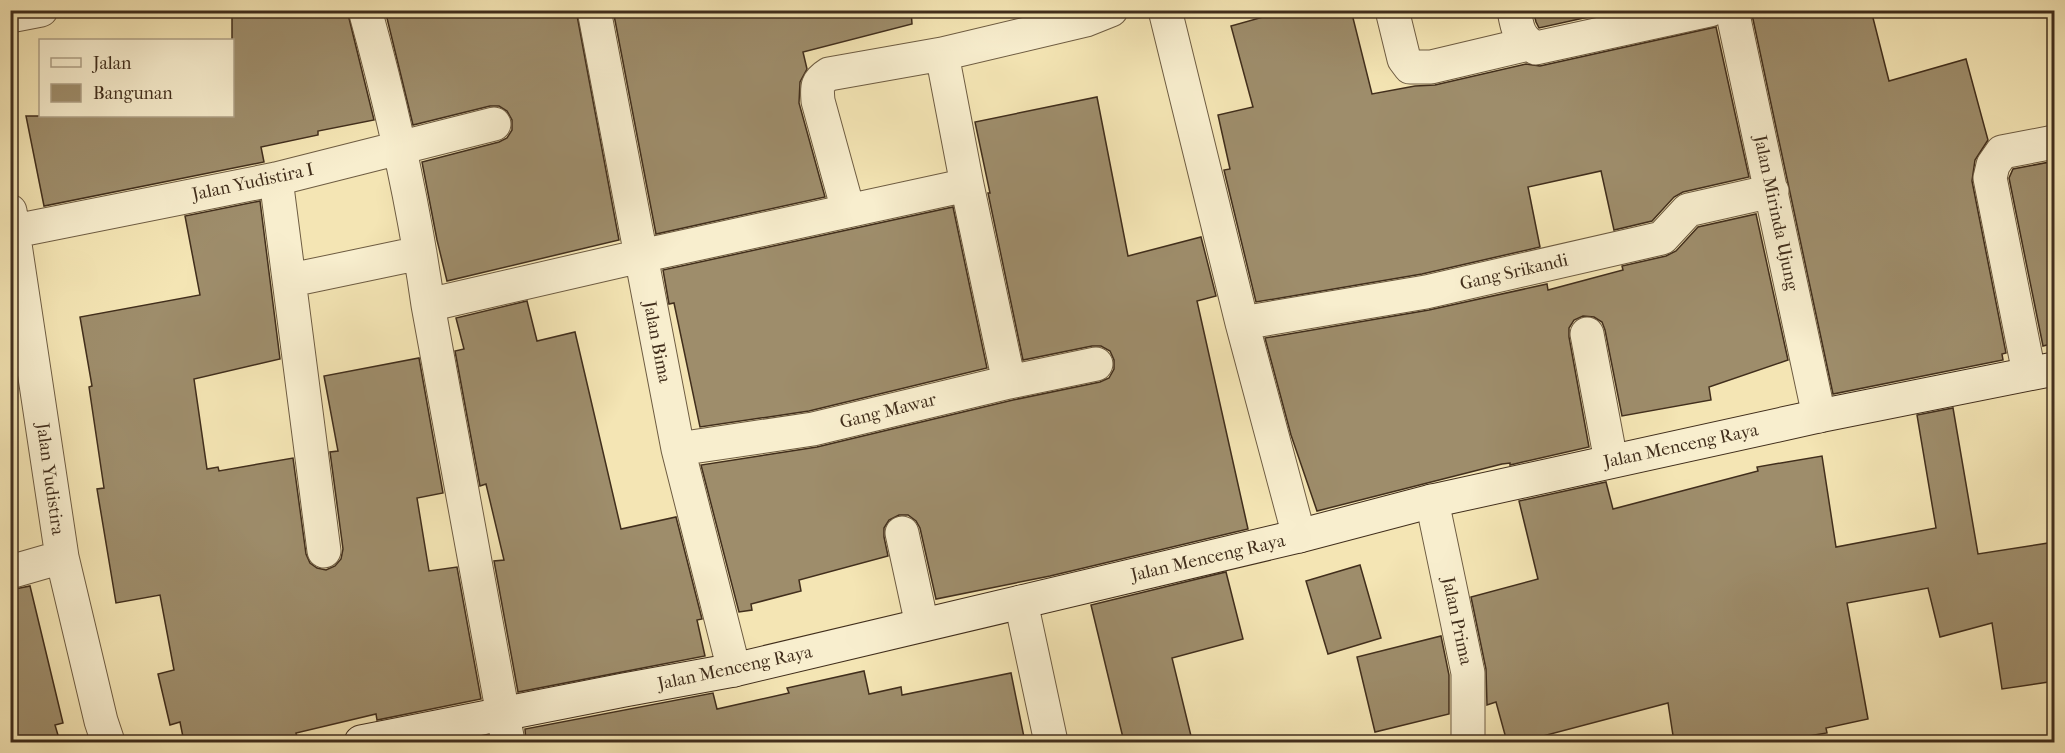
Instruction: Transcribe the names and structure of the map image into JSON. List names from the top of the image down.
{
  "streets": {
    "street": [
      "Jalan Yudistira I",
      "Jalan Mirinda Ujung",
      "Gang Srikandi",
      "Jalan Bima",
      "Gang Mawar",
      "Jalan Menceng Raya",
      "Jalan Yudistira",
      "Jalan Prima"
    ]
  },
  "crossings": [
    ["Jalan Yudistira I", "Jalan Yudistira"],
    ["Jalan Mirinda Ujung", "Gang Srikandi"],
    ["Jalan Mirinda Ujung", "Jalan Menceng Raya"],
    ["Jalan Bima", "Gang Mawar"],
    ["Jalan Bima", "Jalan Menceng Raya"],
    ["Jalan Menceng Raya", "Jalan Prima"]
  ],
  "legend": ["Jalan", "Bangunan"]
}
